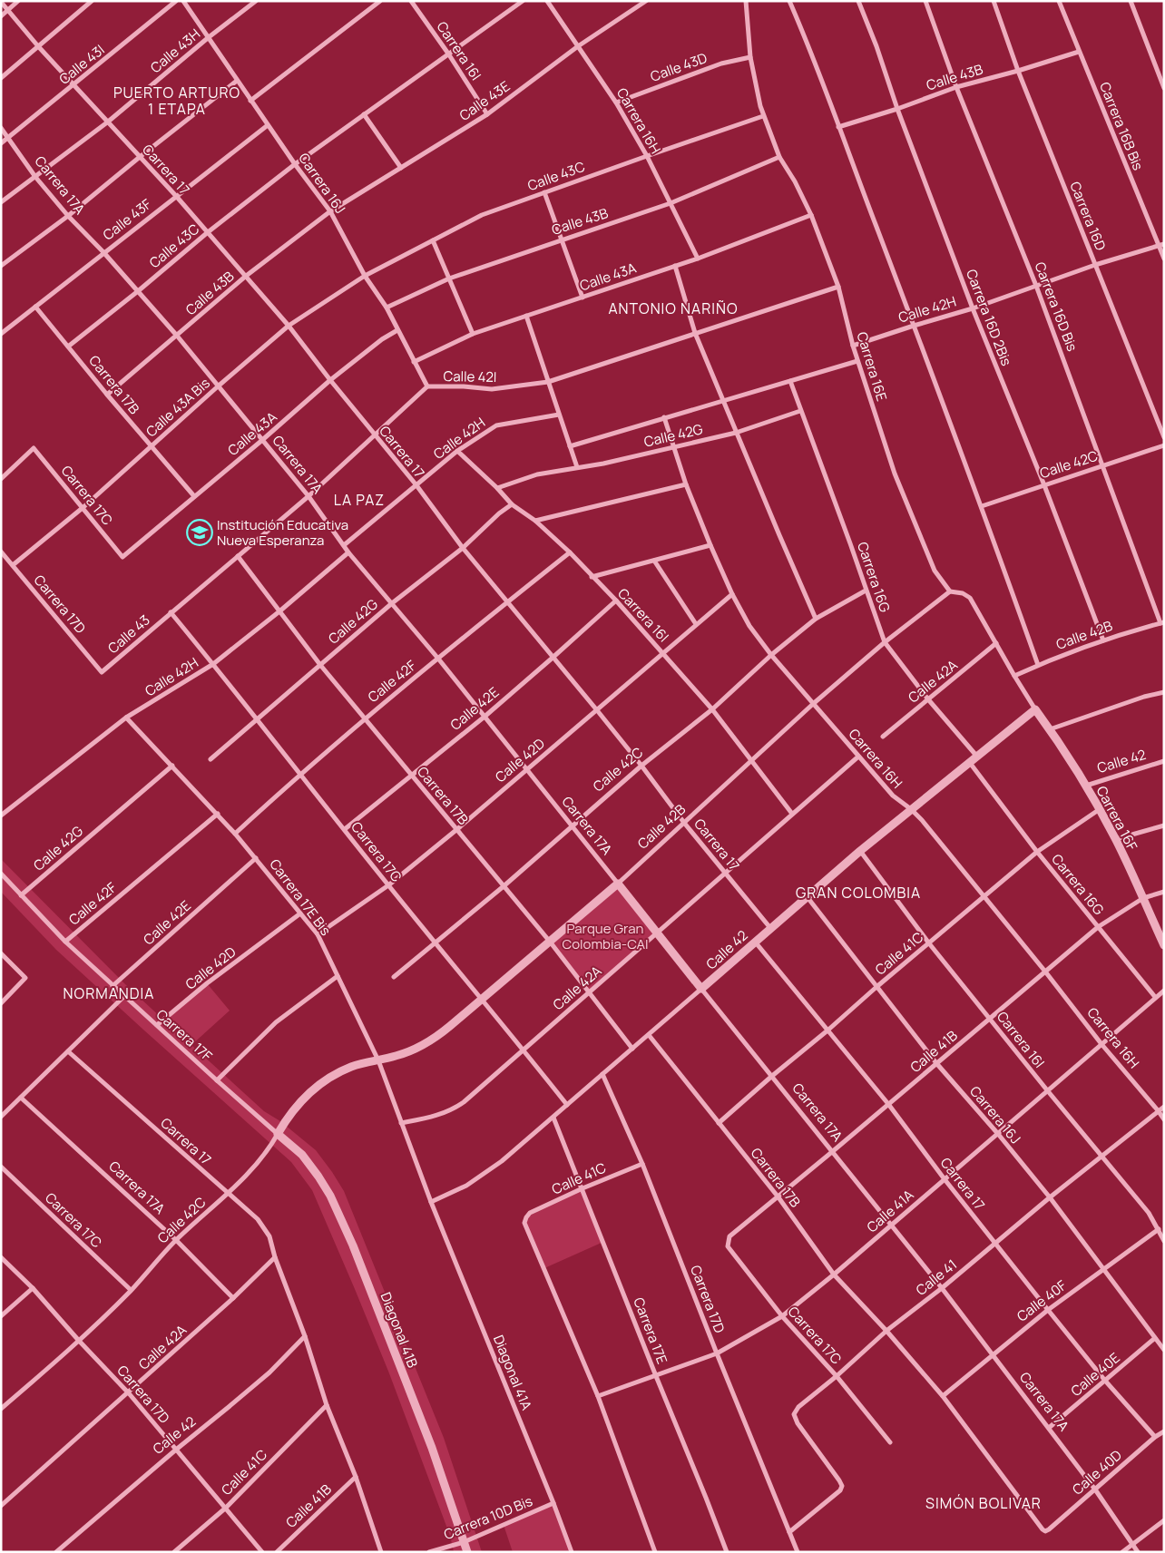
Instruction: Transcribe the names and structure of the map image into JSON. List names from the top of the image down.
{
  "streets": {
    "street": [
      "Calle 43H",
      "Carrera 16I",
      "Calle 43I",
      "Calle 43D",
      "Calle 43B",
      "Calle 43E",
      "Carrera 16H",
      "Carrera 16B Bis",
      "Carrera 17",
      "Calle 43C",
      "Carrera 16J",
      "Carrera 17A",
      "Carrera 16D",
      "Calle 43F",
      "Calle 43A",
      "Carrera 16D Bis",
      "Calle 42H",
      "Carrera 16D 2Bis",
      "Carrera 16E",
      "Calle 42I",
      "Carrera 17B",
      "Calle 43A Bis",
      "Calle 42G",
      "Calle 42C",
      "Carrera 17C",
      "Carrera 16G",
      "Carrera 17D",
      "Calle 43",
      "Calle 42B",
      "Calle 42F",
      "Calle 42A",
      "Calle 42E",
      "Calle 42D",
      "Calle 42",
      "Carrera 16F",
      "Carrera 17E Bis",
      "Calle 41C",
      "Carrera 17F",
      "Calle 41B",
      "Calle 41A",
      "Calle 41",
      "Calle 40F",
      "Diagonal 41B",
      "Carrera 17E",
      "Diagonal 41A",
      "Calle 40E",
      "Calle 40D",
      "Carrera 10D Bis"
    ]
  },
  "crossings": [
    ["Calle 43H", "Carrera 17"],
    ["Calle 43H", "Carrera 16J"],
    ["Calle 43H", "Carrera 17A"],
    ["Carrera 16I", "Calle 43E"],
    ["Carrera 16I", "Calle 42H"],
    ["Carrera 16I", "Calle 42G"],
    ["Carrera 16I", "Calle 42C"],
    ["Carrera 16I", "Calle 42B"],
    ["Carrera 16I", "Calle 42F"],
    ["Carrera 16I", "Calle 42A"],
    ["Carrera 16I", "Calle 42E"],
    ["Carrera 16I", "Calle 42D"],
    ["Carrera 16I", "Calle 42"],
    ["Carrera 16I", "Calle 41C"],
    ["Carrera 16I", "Calle 41B"],
    ["Carrera 16I", "Calle 41A"],
    ["Carrera 16I", "Calle 41"],
    ["Carrera 16I", "Calle 40F"],
    ["Calle 43I", "Carrera 17"],
    ["Calle 43I", "Carrera 17A"],
    ["Calle 43D", "Carrera 16H"],
    ["Calle 43D", "Carrera 16E"],
    ["Calle 43B", "Calle 43E"],
    ["Calle 43B", "Carrera 16H"],
    ["Calle 43B", "Carrera 16B Bis"],
    ["Calle 43B", "Carrera 17"],
    ["Calle 43B", "Carrera 16J"],
    ["Calle 43B", "Carrera 17A"],
    ["Calle 43B", "Carrera 16D"],
    ["Calle 43B", "Carrera 16D Bis"],
    ["Calle 43B", "Carrera 16D 2Bis"],
    ["Calle 43B", "Carrera 16E"],
    ["Calle 43B", "Carrera 17B"],
    ["Calle 43E", "Carrera 16H"],
    ["Calle 43E", "Carrera 16J"],
    ["Carrera 16H", "Calle 43C"],
    ["Carrera 16H", "Calle 43A"],
    ["Carrera 16H", "Calle 42G"],
    ["Carrera 16H", "Calle 42C"],
    ["Carrera 16H", "Calle 42B"],
    ["Carrera 16H", "Calle 42A"],
    ["Carrera 16H", "Calle 42D"],
    ["Carrera 16H", "Calle 42"],
    ["Carrera 16H", "Calle 41C"],
    ["Carrera 16H", "Calle 41B"],
    ["Carrera 16H", "Calle 41A"],
    ["Carrera 16H", "Calle 41"],
    ["Carrera 16B Bis", "Calle 42H"],
    ["Carrera 17", "Calle 43C"],
    ["Carrera 17", "Calle 43F"],
    ["Carrera 17", "Calle 43A"],
    ["Carrera 17", "Calle 42H"],
    ["Carrera 17", "Calle 42I"],
    ["Carrera 17", "Calle 43A Bis"],
    ["Carrera 17", "Calle 42G"],
    ["Carrera 17", "Calle 42C"],
    ["Carrera 17", "Calle 42B"],
    ["Carrera 17", "Calle 42F"],
    ["Carrera 17", "Calle 42A"],
    ["Carrera 17", "Calle 42E"],
    ["Carrera 17", "Calle 42D"],
    ["Carrera 17", "Calle 42"],
    ["Carrera 17", "Calle 41C"],
    ["Carrera 17", "Calle 41B"],
    ["Carrera 17", "Calle 41A"],
    ["Carrera 17", "Calle 41"],
    ["Carrera 17", "Calle 40F"],
    ["Carrera 17", "Calle 40E"],
    ["Carrera 17", "Calle 40D"],
    ["Calle 43C", "Carrera 16J"],
    ["Calle 43C", "Carrera 17A"],
    ["Calle 43C", "Carrera 16E"],
    ["Calle 43C", "Carrera 17B"],
    ["Calle 43C", "Calle 43A Bis"],
    ["Carrera 16J", "Calle 43F"],
    ["Carrera 16J", "Calle 43A"],
    ["Carrera 16J", "Calle 42I"],
    ["Carrera 16J", "Calle 43A Bis"],
    ["Carrera 16J", "Calle 42"],
    ["Carrera 16J", "Calle 41C"],
    ["Carrera 16J", "Calle 41B"],
    ["Carrera 16J", "Calle 41A"],
    ["Carrera 16J", "Calle 41"],
    ["Carrera 16J", "Calle 40F"],
    ["Carrera 16J", "Calle 40E"],
    ["Carrera 17A", "Calle 43F"],
    ["Carrera 17A", "Calle 43A"],
    ["Carrera 17A", "Calle 42H"],
    ["Carrera 17A", "Calle 42I"],
    ["Carrera 17A", "Calle 43A Bis"],
    ["Carrera 17A", "Calle 42G"],
    ["Carrera 17A", "Calle 42C"],
    ["Carrera 17A", "Calle 42B"],
    ["Carrera 17A", "Calle 42F"],
    ["Carrera 17A", "Calle 42A"],
    ["Carrera 17A", "Calle 42E"],
    ["Carrera 17A", "Calle 42D"],
    ["Carrera 17A", "Calle 42"],
    ["Carrera 17A", "Calle 41C"],
    ["Carrera 17A", "Calle 41B"],
    ["Carrera 17A", "Calle 41A"],
    ["Carrera 17A", "Calle 41"],
    ["Carrera 17A", "Calle 40F"],
    ["Carrera 17A", "Calle 40E"],
    ["Carrera 17A", "Calle 40D"],
    ["Carrera 16D", "Calle 42H"],
    ["Calle 43F", "Carrera 17B"],
    ["Calle 43A", "Carrera 16E"],
    ["Calle 43A", "Carrera 17B"],
    ["Calle 43A", "Carrera 17C"],
    ["Carrera 16D Bis", "Calle 42H"],
    ["Carrera 16D Bis", "Calle 42C"],
    ["Carrera 16D Bis", "Calle 42B"],
    ["Calle 42H", "Carrera 16D 2Bis"],
    ["Calle 42H", "Carrera 16E"],
    ["Calle 42H", "Carrera 17B"],
    ["Calle 42H", "Carrera 17C"],
    ["Calle 42H", "Carrera 17E Bis"],
    ["Carrera 16D 2Bis", "Calle 42C"],
    ["Carrera 16D 2Bis", "Calle 42B"],
    ["Carrera 16E", "Calle 42I"],
    ["Carrera 16E", "Calle 42B"],
    ["Calle 42I", "Carrera 17B"],
    ["Calle 42I", "Carrera 17C"],
    ["Calle 42I", "Calle 43"],
    ["Carrera 17B", "Calle 43A Bis"],
    ["Carrera 17B", "Calle 42G"],
    ["Carrera 17B", "Calle 42C"],
    ["Carrera 17B", "Calle 42B"],
    ["Carrera 17B", "Calle 42F"],
    ["Carrera 17B", "Calle 42A"],
    ["Carrera 17B", "Calle 42E"],
    ["Carrera 17B", "Calle 42D"],
    ["Carrera 17B", "Calle 42"],
    ["Carrera 17B", "Calle 41C"],
    ["Carrera 17B", "Calle 41B"],
    ["Carrera 17B", "Calle 41A"],
    ["Carrera 17B", "Calle 41"],
    ["Carrera 17B", "Calle 40F"],
    ["Carrera 17B", "Calle 40D"],
    ["Calle 43A Bis", "Carrera 17C"],
    ["Calle 43A Bis", "Carrera 17D"],
    ["Calle 42G", "Carrera 17C"],
    ["Calle 42G", "Carrera 16G"],
    ["Calle 42G", "Carrera 17E Bis"],
    ["Calle 42G", "Carrera 17F"],
    ["Calle 42C", "Carrera 17C"],
    ["Calle 42C", "Carrera 16G"],
    ["Calle 42C", "Carrera 17D"],
    ["Calle 42C", "Calle 42B"],
    ["Calle 42C", "Carrera 17E Bis"],
    ["Calle 42C", "Carrera 17F"],
    ["Calle 42C", "Diagonal 41B"],
    ["Carrera 17C", "Calle 43"],
    ["Carrera 17C", "Calle 42B"],
    ["Carrera 17C", "Calle 42F"],
    ["Carrera 17C", "Calle 42A"],
    ["Carrera 17C", "Calle 42E"],
    ["Carrera 17C", "Calle 42D"],
    ["Carrera 17C", "Calle 42"],
    ["Carrera 17C", "Calle 41B"],
    ["Carrera 17C", "Calle 41A"],
    ["Carrera 17C", "Calle 41"],
    ["Carrera 16G", "Calle 42B"],
    ["Carrera 16G", "Calle 42A"],
    ["Carrera 16G", "Calle 42"],
    ["Carrera 16G", "Calle 41C"],
    ["Carrera 16G", "Calle 41B"],
    ["Carrera 16G", "Calle 41A"],
    ["Carrera 17D", "Calle 43"],
    ["Carrera 17D", "Calle 42A"],
    ["Carrera 17D", "Calle 42"],
    ["Carrera 17D", "Calle 41C"],
    ["Carrera 17D", "Calle 41A"],
    ["Carrera 17D", "Calle 41"],
    ["Calle 42B", "Carrera 17E Bis"],
    ["Calle 42F", "Carrera 17E Bis"],
    ["Calle 42F", "Carrera 17F"],
    ["Calle 42A", "Carrera 17E Bis"],
    ["Calle 42E", "Carrera 17E Bis"],
    ["Calle 42E", "Carrera 17F"],
    ["Calle 42D", "Carrera 17E Bis"],
    ["Calle 42D", "Carrera 17F"],
    ["Calle 42", "Carrera 16F"],
    ["Calle 42", "Carrera 17E Bis"],
    ["Calle 42", "Carrera 17E"],
    ["Calle 42", "Diagonal 41A"],
    ["Carrera 16F", "Calle 41C"],
    ["Carrera 16F", "Calle 41B"],
    ["Carrera 17E Bis", "Diagonal 41A"],
    ["Calle 41C", "Calle 41A"],
    ["Calle 41C", "Carrera 17E"],
    ["Carrera 17F", "Diagonal 41B"],
    ["Calle 41A", "Carrera 17E"],
    ["Diagonal 41B", "Carrera 10D Bis"],
    ["Diagonal 41A", "Carrera 10D Bis"]
  ],
  "districts": [
    "PUERTO ARTURO 1 ETAPA",
    "ANTONIO NARIÑO",
    "LA PAZ",
    "GRAN COLOMBIA",
    "NORMANDIA",
    "SIMÓN BOLIVAR"
  ],
  "parks": ["Parque Gran Colombia-CAI"],
  "places": {
    "school or university": ["Institución Educativa Nueva Esperanza"]
  }
}
